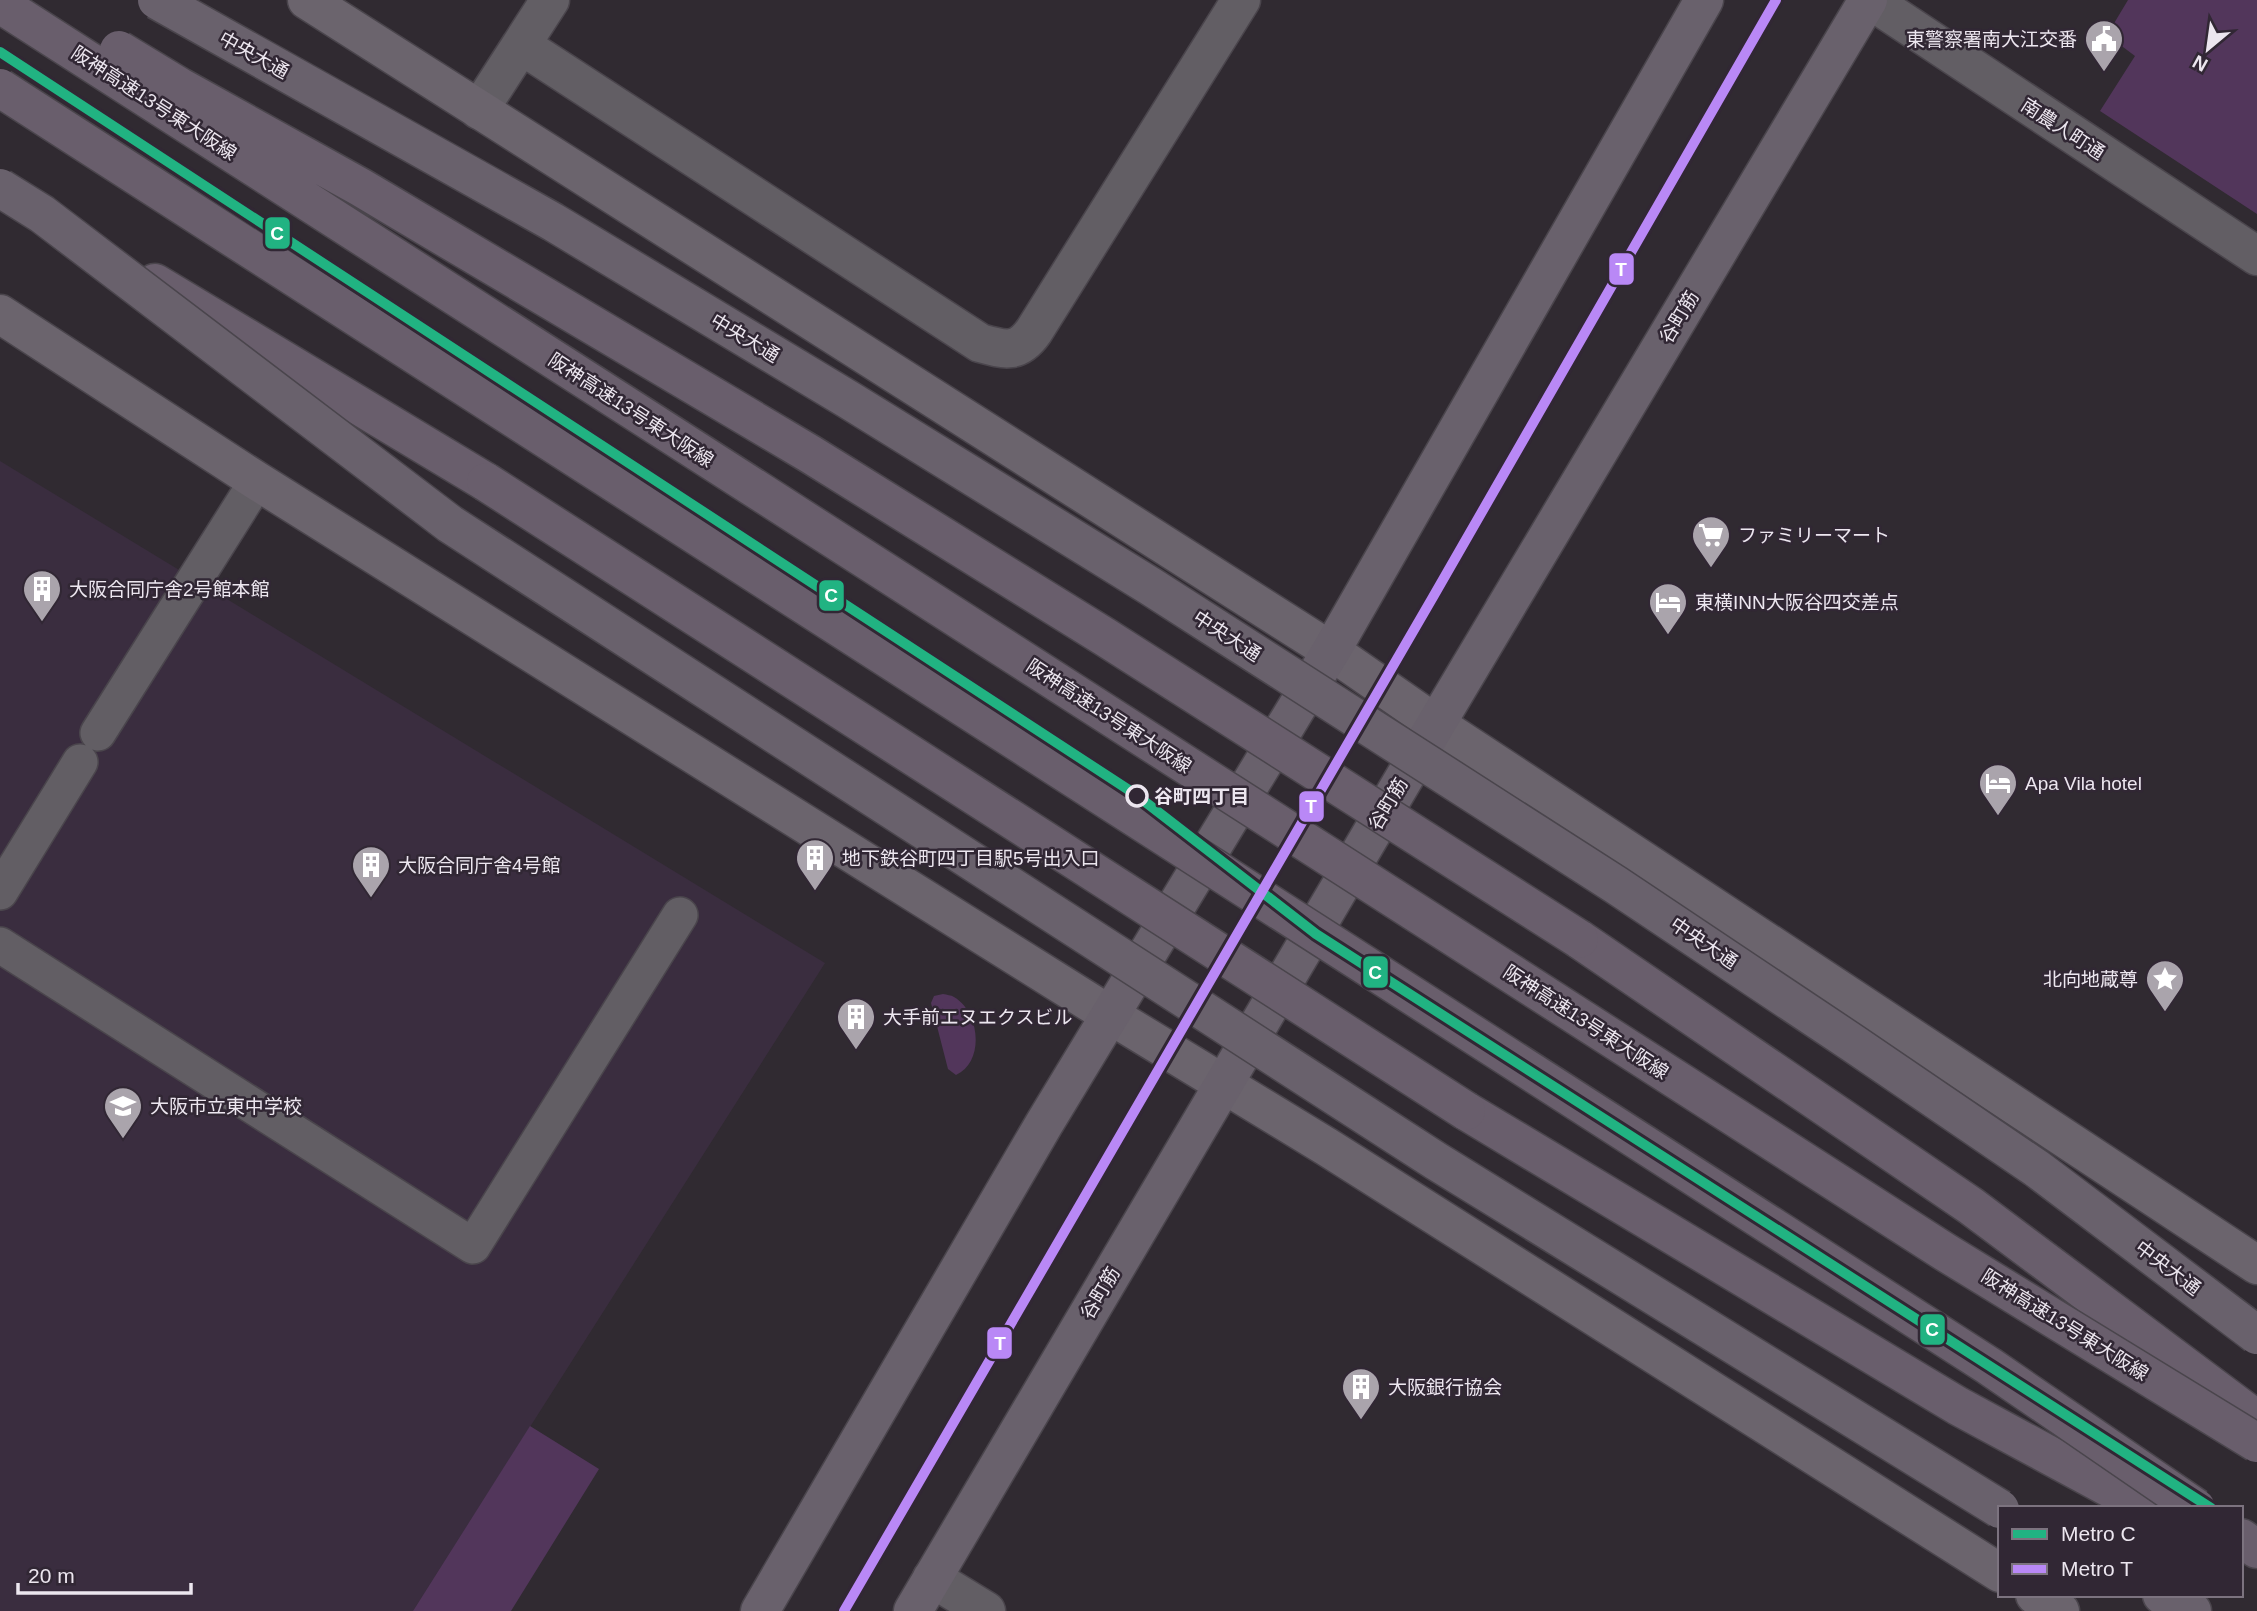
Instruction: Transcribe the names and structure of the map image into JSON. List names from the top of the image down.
{
  "streets": {
    "highway": ["阪神高速13号東大阪線"],
    "main road": ["中央大通", "谷町筋"],
    "street": ["南農人町通"]
  },
  "crossings": [
    ["中央大通", "谷町筋"],
    ["南農人町通", "谷町筋"]
  ],
  "places": {
    "public building": ["東警察署南大江交番"],
    "supermarket": ["ファミリーマート"],
    "building": [
      "大阪合同庁舎2号館本館",
      "地下鉄谷町四丁目駅5号出入口",
      "大阪合同庁舎4号館",
      "大手前エヌエクスビル",
      "大阪銀行協会"
    ],
    "hotel": ["東横INN大阪谷四交差点", "Apa Vila hotel"],
    "other": ["谷町四丁目"],
    "place": ["北向地蔵尊"],
    "school or university": ["大阪市立東中学校"]
  },
  "lines": ["metro line T", "metro line C"],
  "legend": ["Metro C", "Metro T"],
  "scale_bar": "20 m",
  "north": "bottom left"
}
